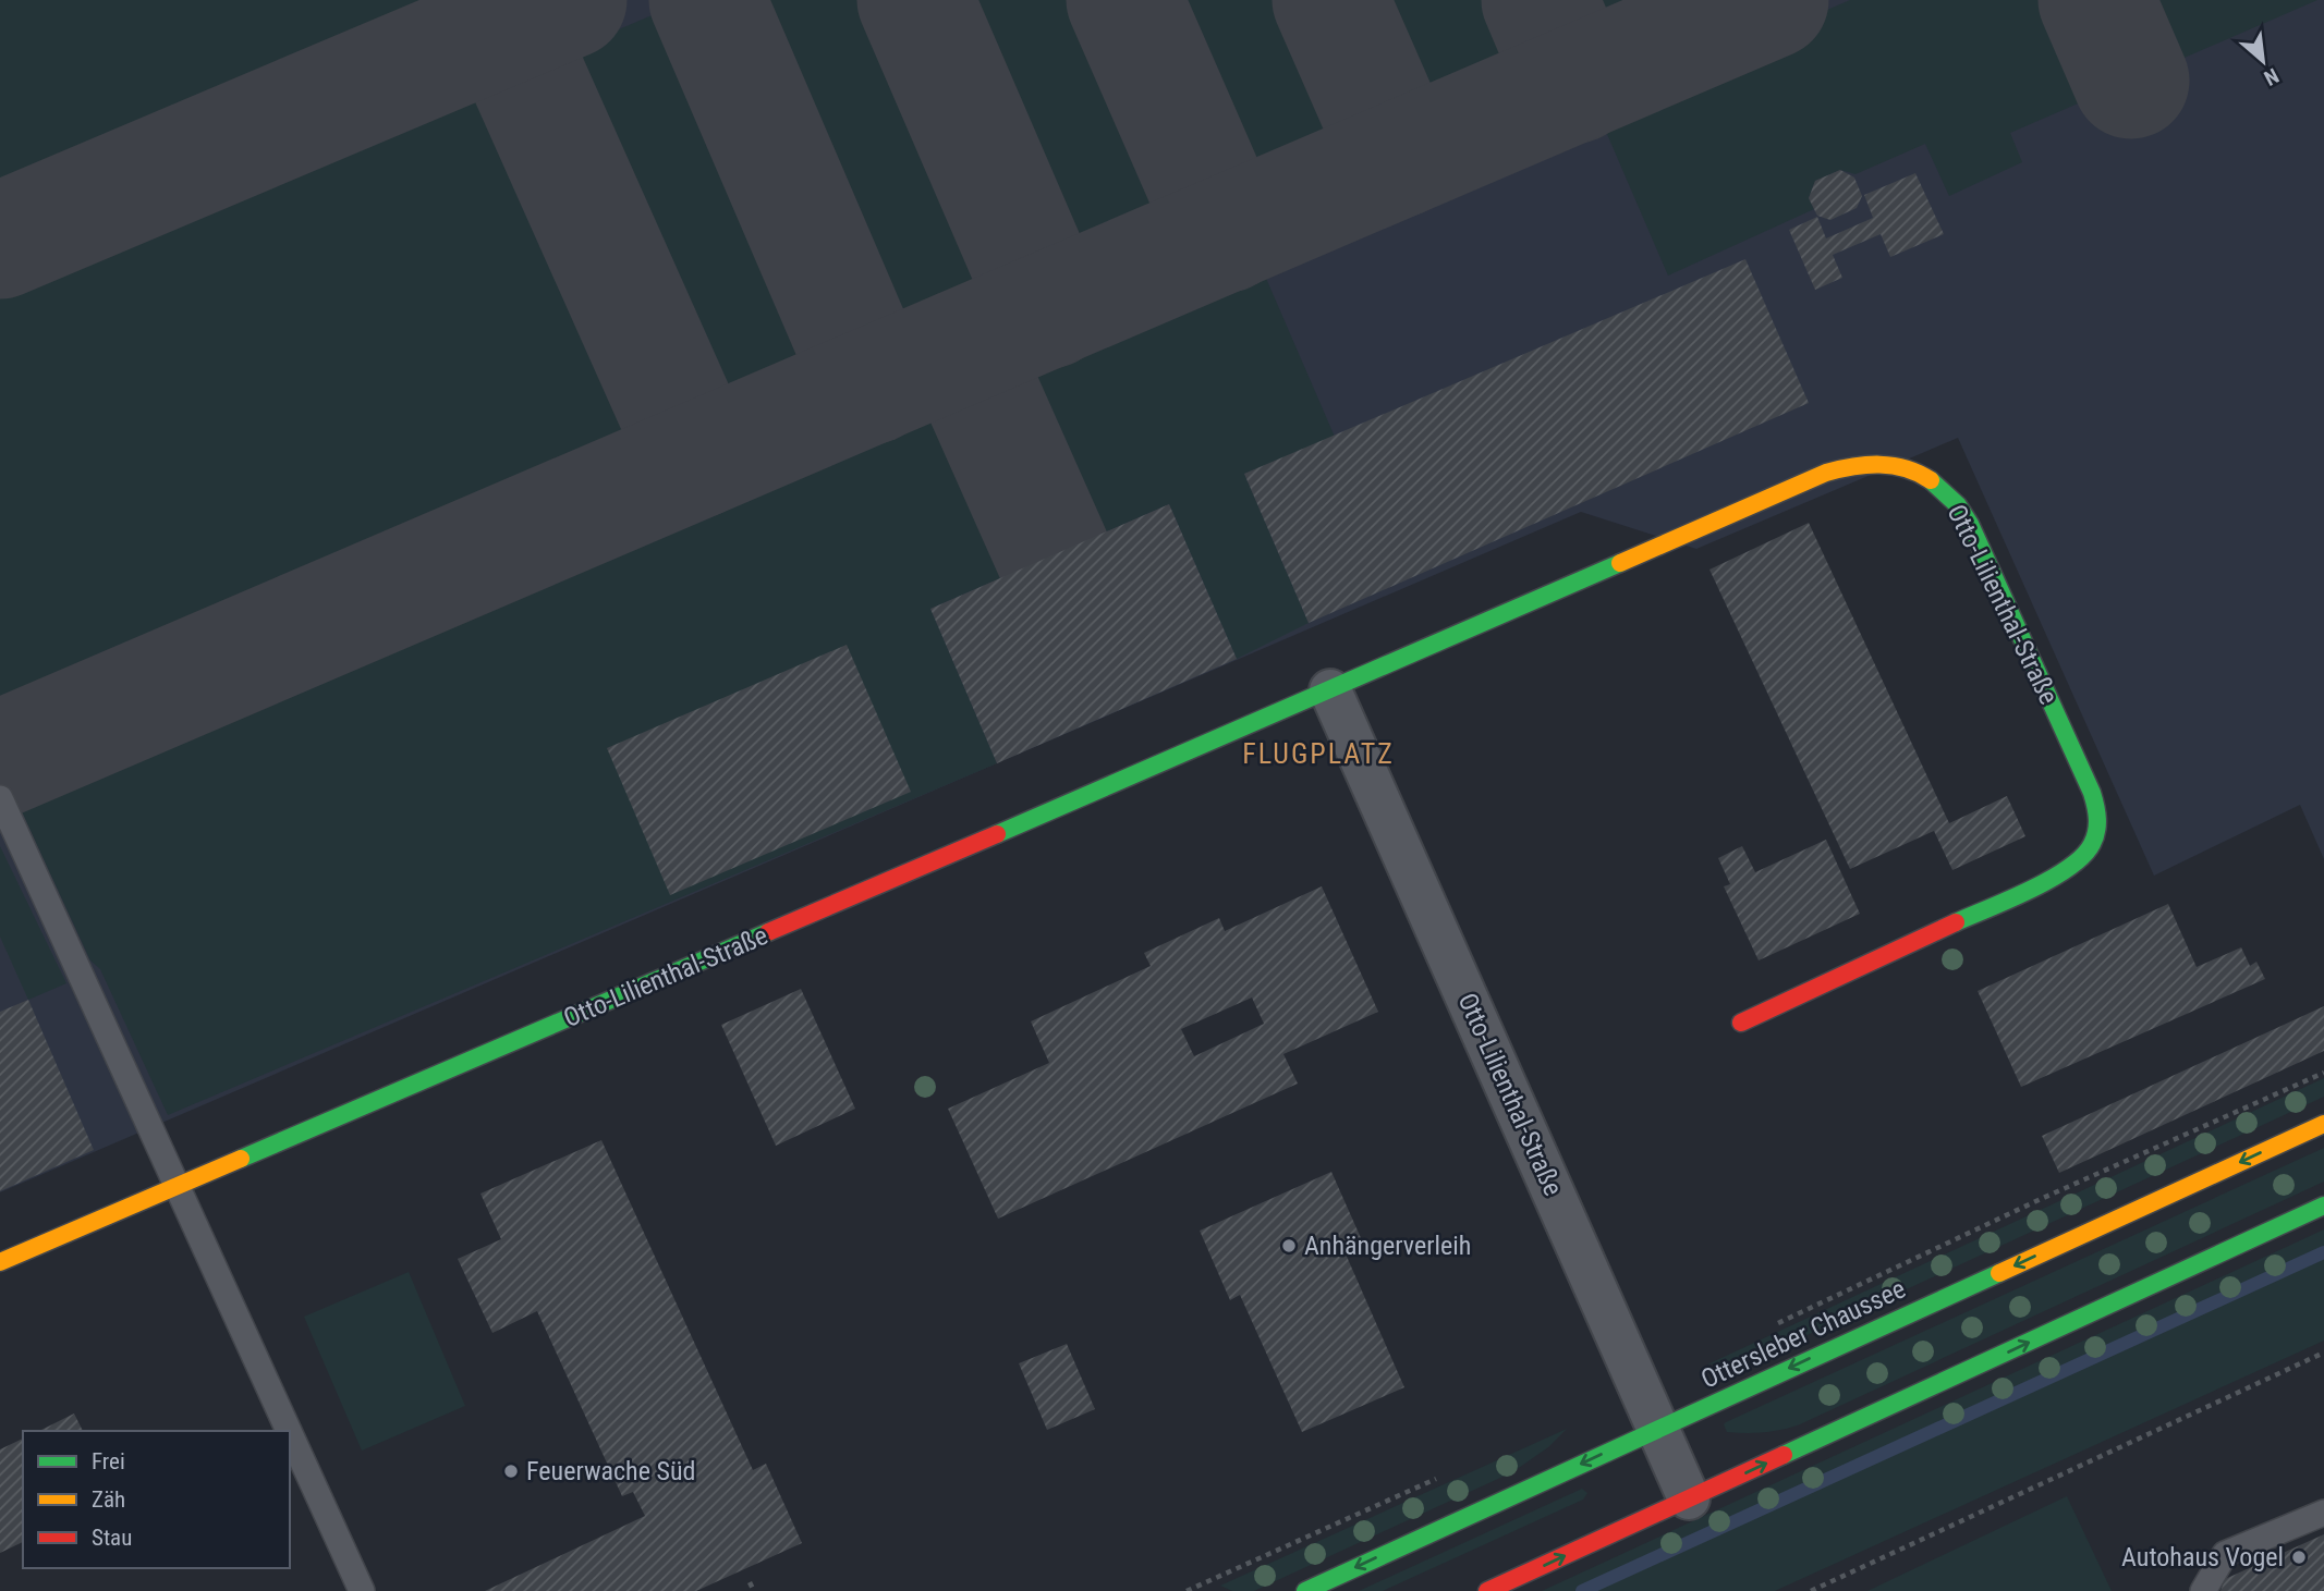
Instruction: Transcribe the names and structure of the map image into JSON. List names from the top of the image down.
{
  "streets": {
    "street": ["Otto-Lilienthal-Straße", "Ottersleber Chaussee"]
  },
  "crossings": [
    ["Otto-Lilienthal-Straße", "Ottersleber Chaussee"]
  ],
  "districts": ["FLUGPLATZ"],
  "places": ["Anhängerverleih", "Feuerwache Süd", "Autohaus Vogel"],
  "legend": ["Frei", "Zäh", "Stau"],
  "north": "bottom right"
}
